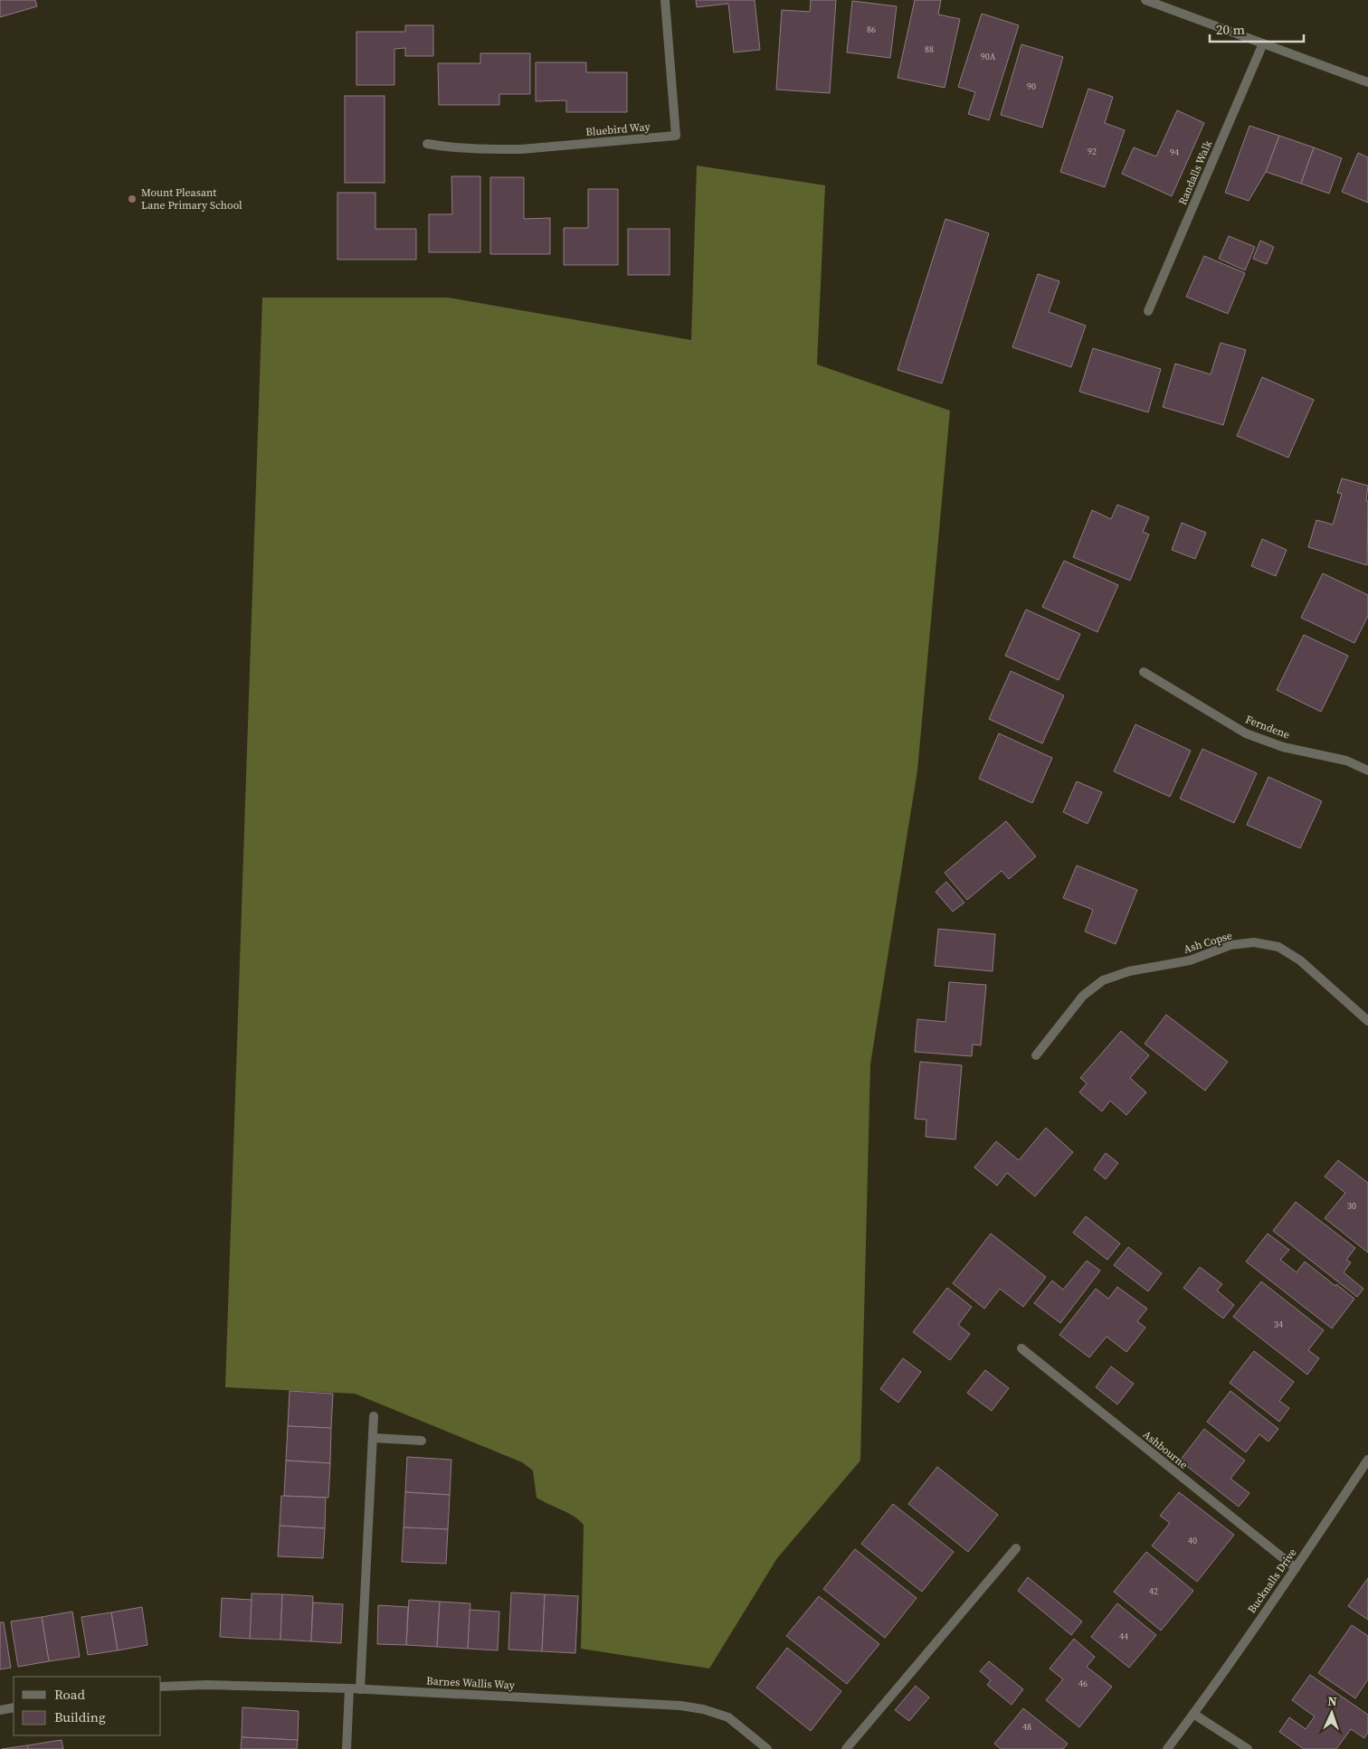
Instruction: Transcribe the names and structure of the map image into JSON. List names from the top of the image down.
{
  "streets": {
    "street": [
      "Bluebird Way",
      "Randalls Walk",
      "Ferndene",
      "Ash Copse",
      "Ashbourne",
      "Bucknalls Drive",
      "Barnes Wallis Way"
    ]
  },
  "crossings": [
    ["Ashbourne", "Bucknalls Drive"]
  ],
  "places": ["Mount Pleasant Lane Primary School"],
  "house_numbers": [
    "86",
    "88",
    "90A",
    "90",
    "92",
    "94",
    "30",
    "34",
    "40",
    "42",
    "44",
    "46",
    "48"
  ],
  "legend": ["Road", "Building"],
  "scale_bar": "20 m",
  "north": "top"
}
